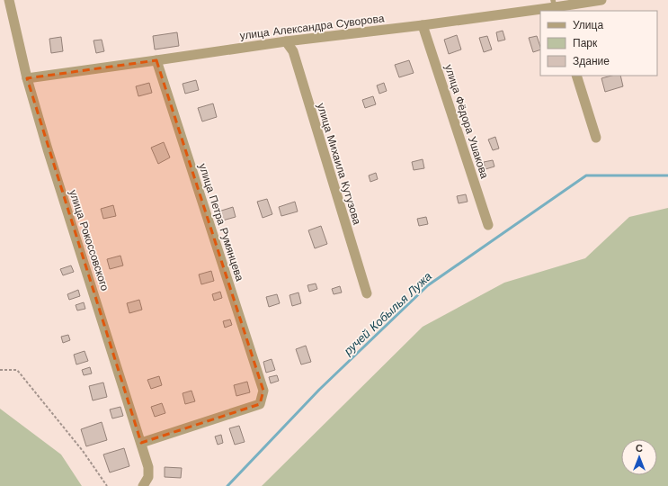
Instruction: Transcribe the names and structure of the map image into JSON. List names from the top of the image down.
{
  "streets": {
    "street": [
      "улица Александра Суворова",
      "улица Фёдора Ушакова",
      "улица Михаила Кутузова",
      "улица Петра Румянцева",
      "улица Рокоссовского"
    ]
  },
  "crossings": [
    ["улица Александра Суворова", "улица Фёдора Ушакова"],
    ["улица Александра Суворова", "улица Михаила Кутузова"],
    ["улица Александра Суворова", "улица Петра Румянцева"],
    ["улица Александра Суворова", "улица Рокоссовского"],
    ["улица Петра Румянцева", "улица Рокоссовского"]
  ],
  "water": ["ручей Кобылья Лужа"],
  "legend": ["Улица", "Парк", "Здание"],
  "north": "top"
}
